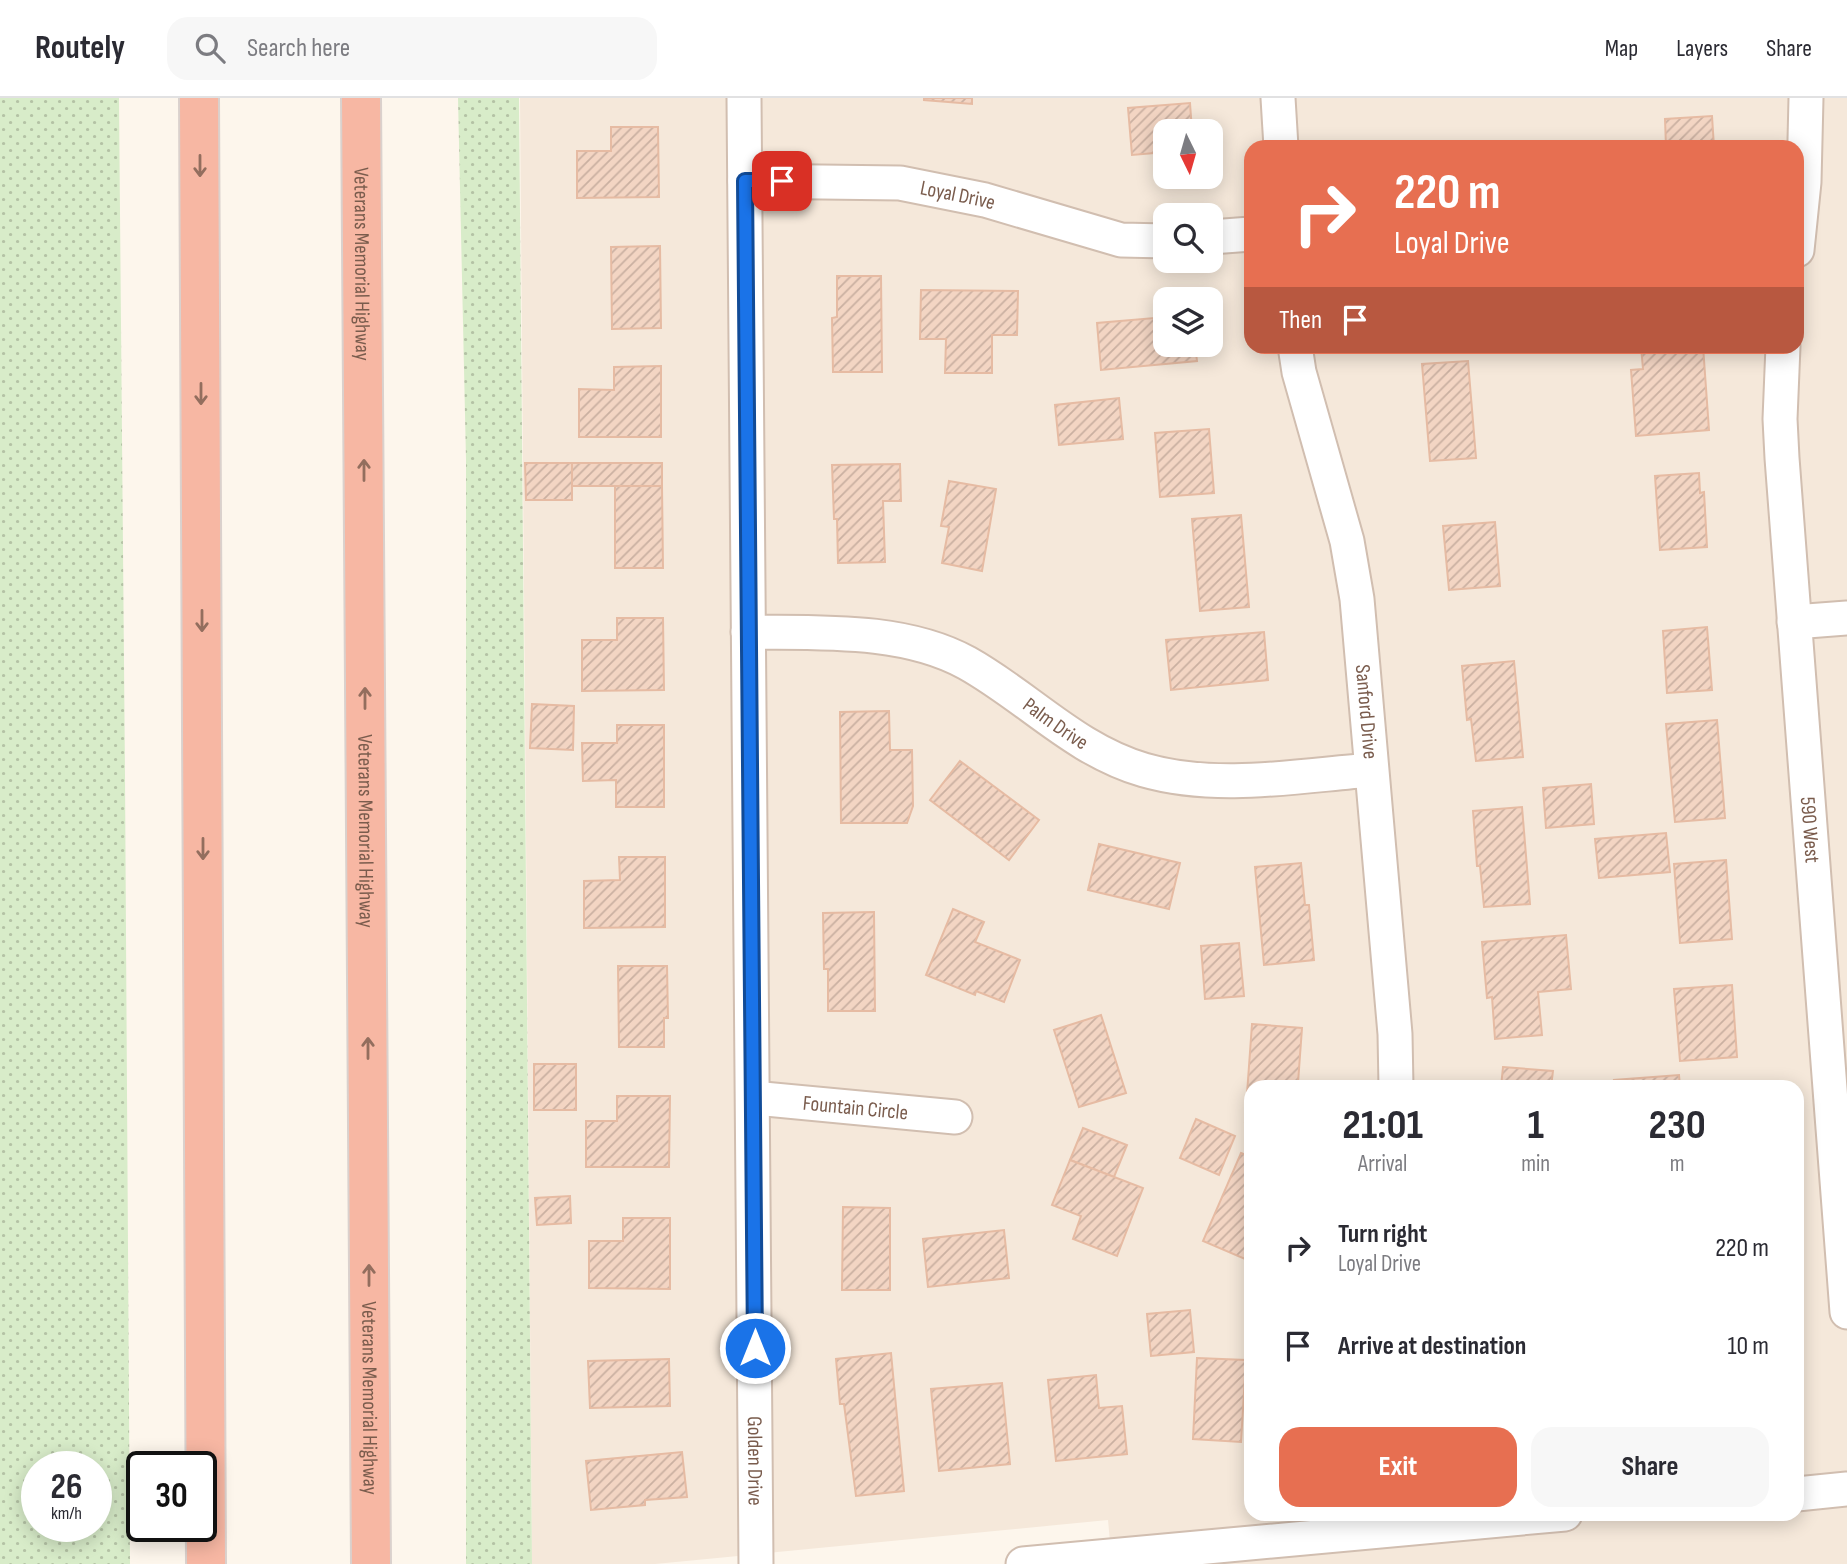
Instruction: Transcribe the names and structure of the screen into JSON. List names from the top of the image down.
{
  "streets": {
    "highway": ["Veterans Memorial Highway"],
    "street": [
      "Loyal Drive",
      "Sanford Drive",
      "Palm Drive",
      "590 West",
      "Fountain Circle",
      "Golden Drive"
    ]
  },
  "crossings": [
    ["Loyal Drive", "Golden Drive"],
    ["Sanford Drive", "Palm Drive"],
    ["Palm Drive", "Golden Drive"],
    ["Fountain Circle", "Golden Drive"]
  ],
  "north": "bottom",
  "page": {
    "header": "Routely",
    "search": "Search here",
    "nav": ["Map", "Layers", "Share"],
    "turn": ["220 m", "Loyal Drive"],
    "then": "Then",
    "eta": [
      "21:01",
      "Arrival",
      "1",
      "min",
      "230",
      "m"
    ],
    "list": [
      {
        "name": "Turn right",
        "note": "Loyal Drive",
        "value": "220 m"
      },
      {
        "name": "Arrive at destination",
        "value": "10 m"
      }
    ],
    "buttons": ["Exit", "Share"],
    "speed": "26 km/h",
    "limit": "30"
  }
}
